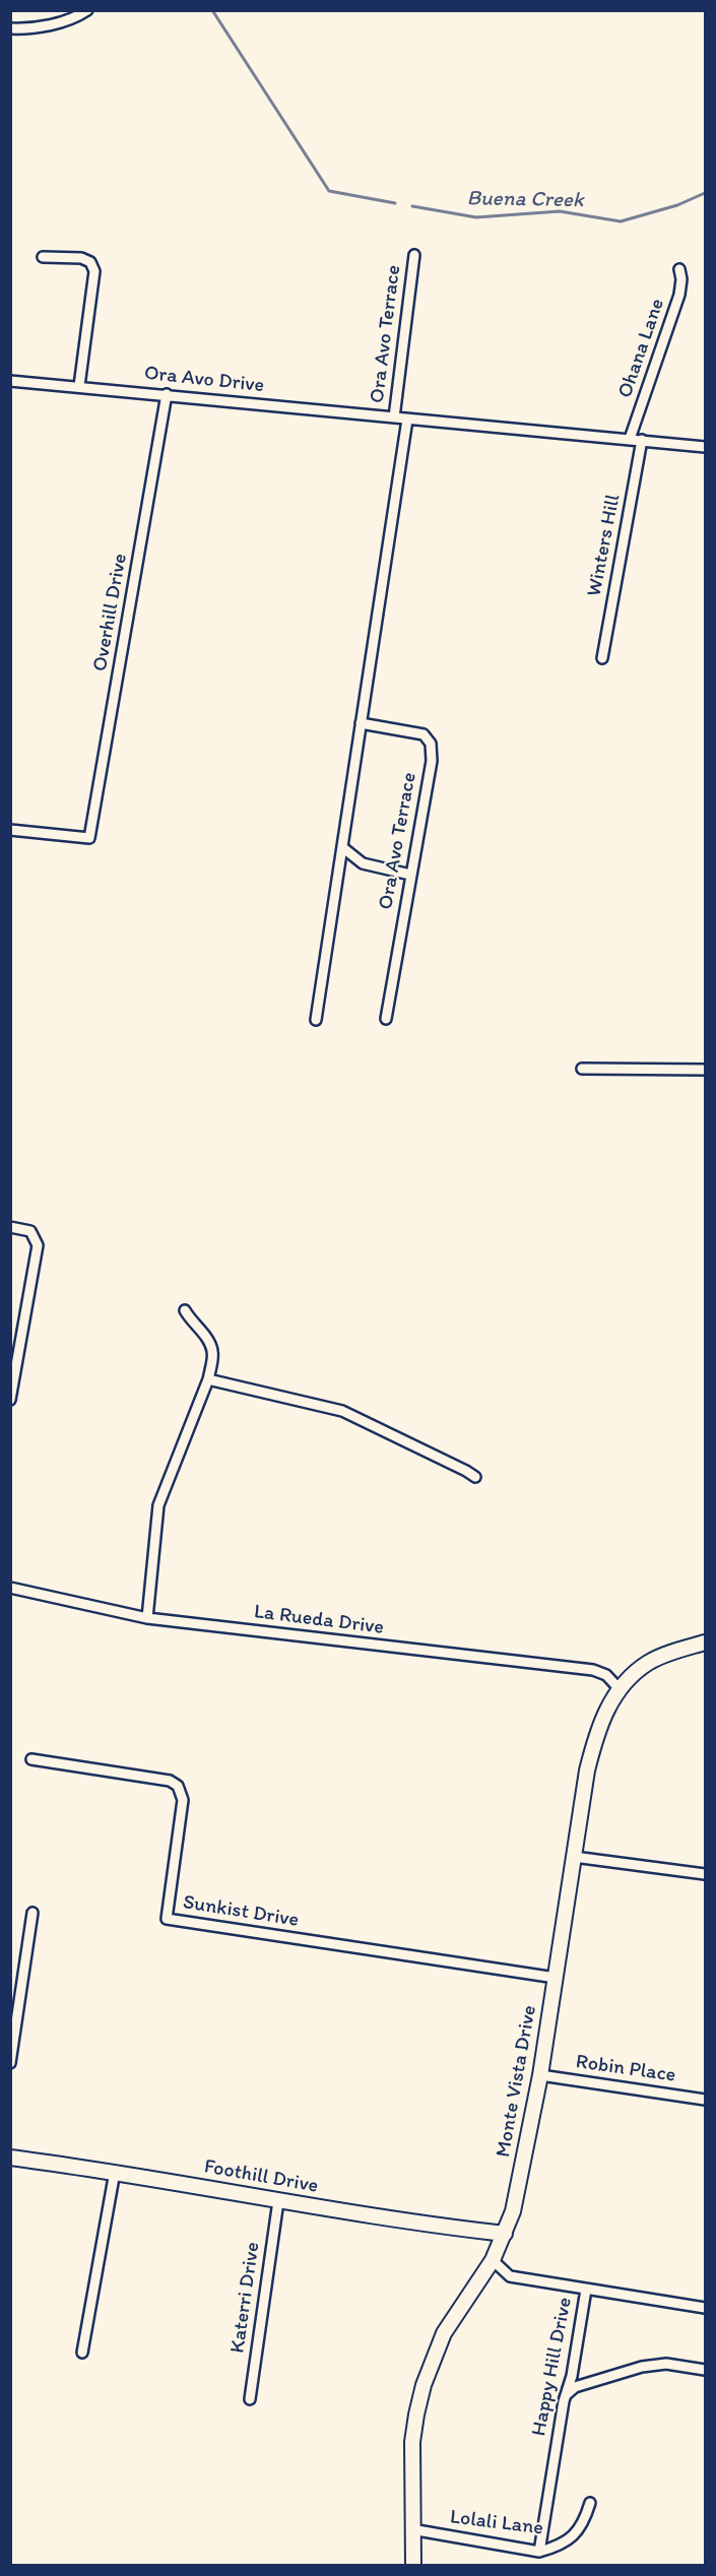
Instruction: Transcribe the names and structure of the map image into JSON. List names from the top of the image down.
{
  "streets": {
    "main road": ["Monte Vista Drive", "Foothill Drive"],
    "street": [
      "Ora Avo Terrace",
      "Ohana Lane",
      "Ora Avo Drive",
      "Winters Hill",
      "Overhill Drive",
      "La Rueda Drive",
      "Sunkist Drive",
      "Robin Place",
      "Katerri Drive",
      "Happy Hill Drive",
      "Lolali Lane"
    ]
  },
  "crossings": [
    ["Ora Avo Terrace", "Ora Avo Drive"],
    ["Ora Avo Drive", "Overhill Drive"],
    ["La Rueda Drive", "Monte Vista Drive"],
    ["Sunkist Drive", "Monte Vista Drive"],
    ["Robin Place", "Monte Vista Drive"],
    ["Monte Vista Drive", "Foothill Drive"],
    ["Monte Vista Drive", "Happy Hill Drive"],
    ["Monte Vista Drive", "Lolali Lane"],
    ["Foothill Drive", "Katerri Drive"],
    ["Happy Hill Drive", "Lolali Lane"]
  ],
  "water": ["Buena Creek"]
}
